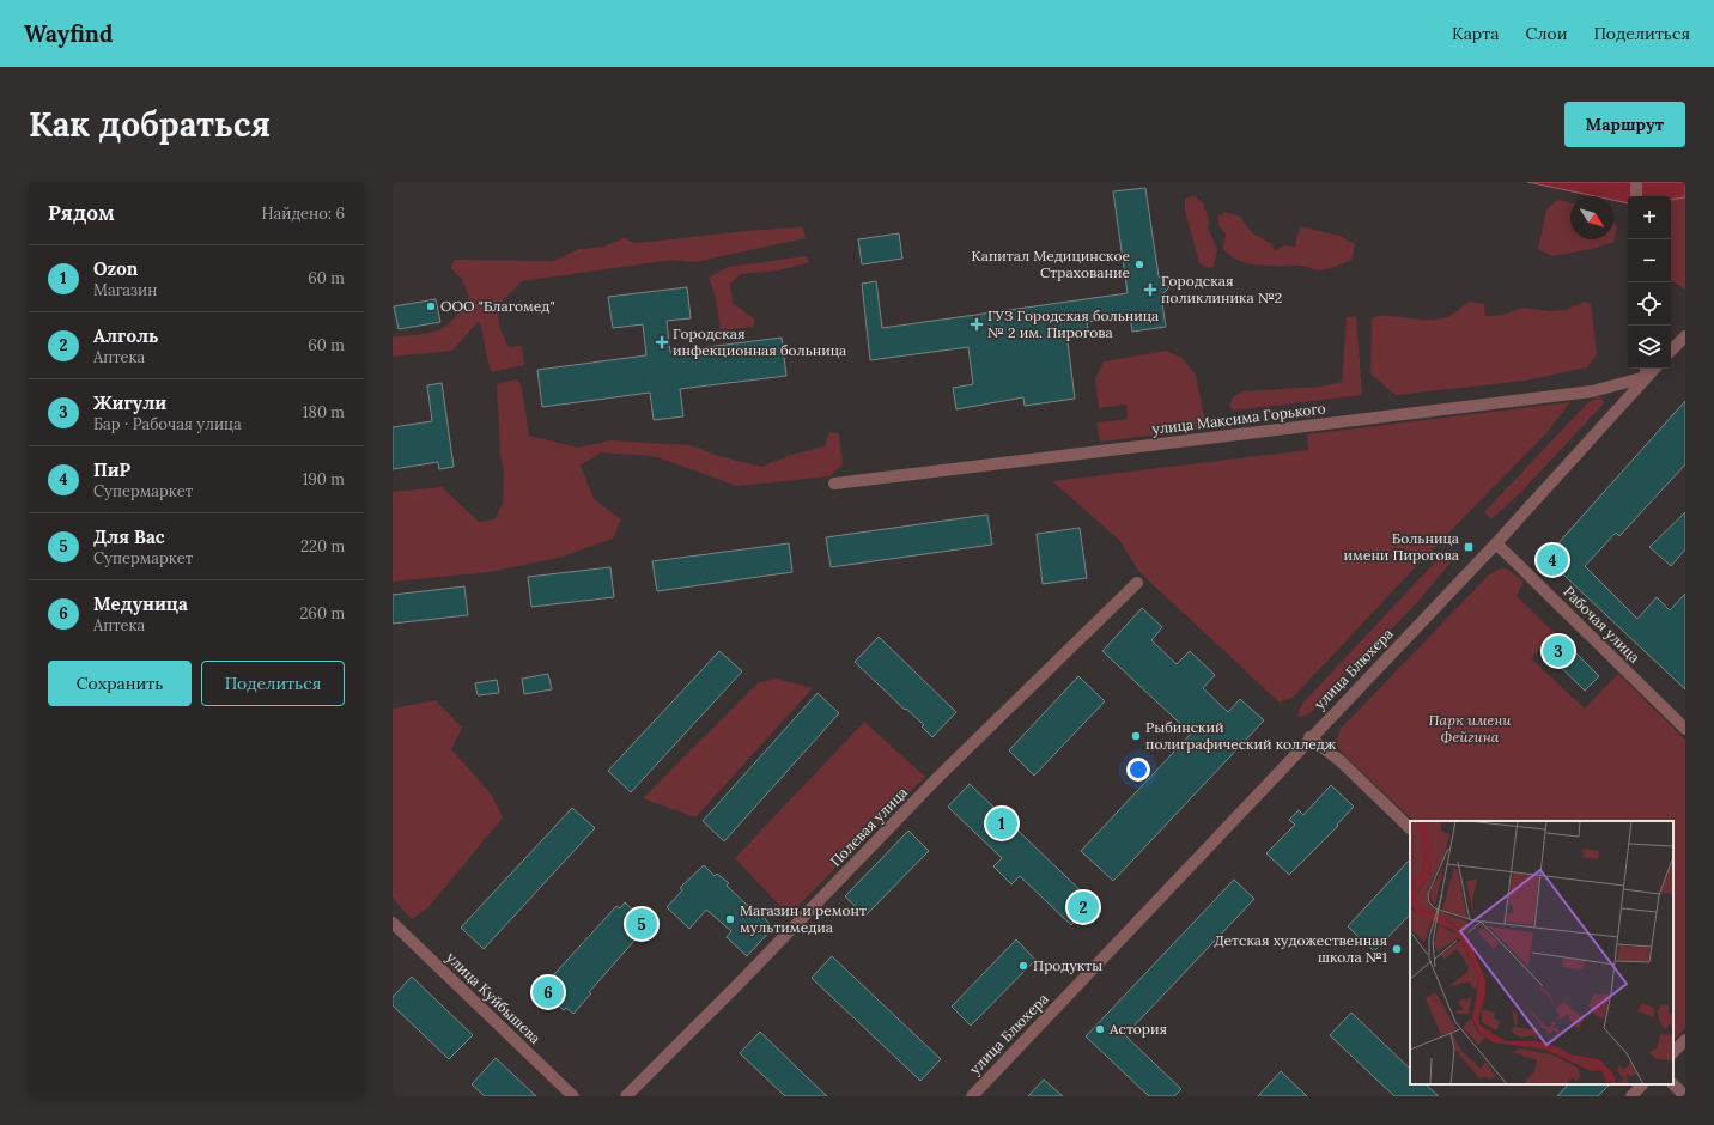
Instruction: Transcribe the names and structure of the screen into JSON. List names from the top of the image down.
{
  "streets": {
    "street": [
      "улица Максима Горького",
      "Рабочая улица",
      "улица Блюхера",
      "Полевая улица",
      "улица Куйбышева"
    ]
  },
  "crossings": [
    ["улица Максима Горького", "улица Блюхера"],
    ["Рабочая улица", "улица Блюхера"]
  ],
  "parks": ["Парк имени Фейгина"],
  "places": {
    "other": [
      "Капитал Медицинское Страхование",
      "ООО \"Благомед\"",
      "Рыбинский полиграфический колледж",
      "Магазин и ремонт мультимедиа",
      "Детская художественная школа №1",
      "Продукты",
      "Астория"
    ],
    "health": ["Городская поликлиника №2", "ГУЗ Городская больница № 2 им. Пирогова", "Городская инфекционная больница"],
    "transit": ["Больница имени Пирогова"]
  },
  "north": "bottom right",
  "page": {
    "header": "Wayfind",
    "nav": ["Карта", "Слои", "Поделиться"],
    "buttons": [
      "Маршрут",
      ["Сохранить", "Поделиться"]
    ],
    "title": "Как добраться",
    "heading": ["Рядом", "Найдено: 6"],
    "map_buttons": ["+", "−"],
    "list": [
      {
        "mark": "1",
        "name": "Ozon",
        "note": "Магазин",
        "value": "60 m"
      },
      {
        "mark": "2",
        "name": "Алголь",
        "note": "Аптека",
        "value": "60 m"
      },
      {
        "mark": "3",
        "name": "Жигули",
        "note": "Бар · Рабочая улица",
        "value": "180 m"
      },
      {
        "mark": "4",
        "name": "ПиР",
        "note": "Супермаркет",
        "value": "190 m"
      },
      {
        "mark": "5",
        "name": "Для Вас",
        "note": "Супермаркет",
        "value": "220 m"
      },
      {
        "mark": "6",
        "name": "Медуница",
        "note": "Аптека",
        "value": "260 m"
      }
    ],
    "pins": [
      "4",
      "3",
      "1",
      "2",
      "5",
      "6"
    ]
  }
}
